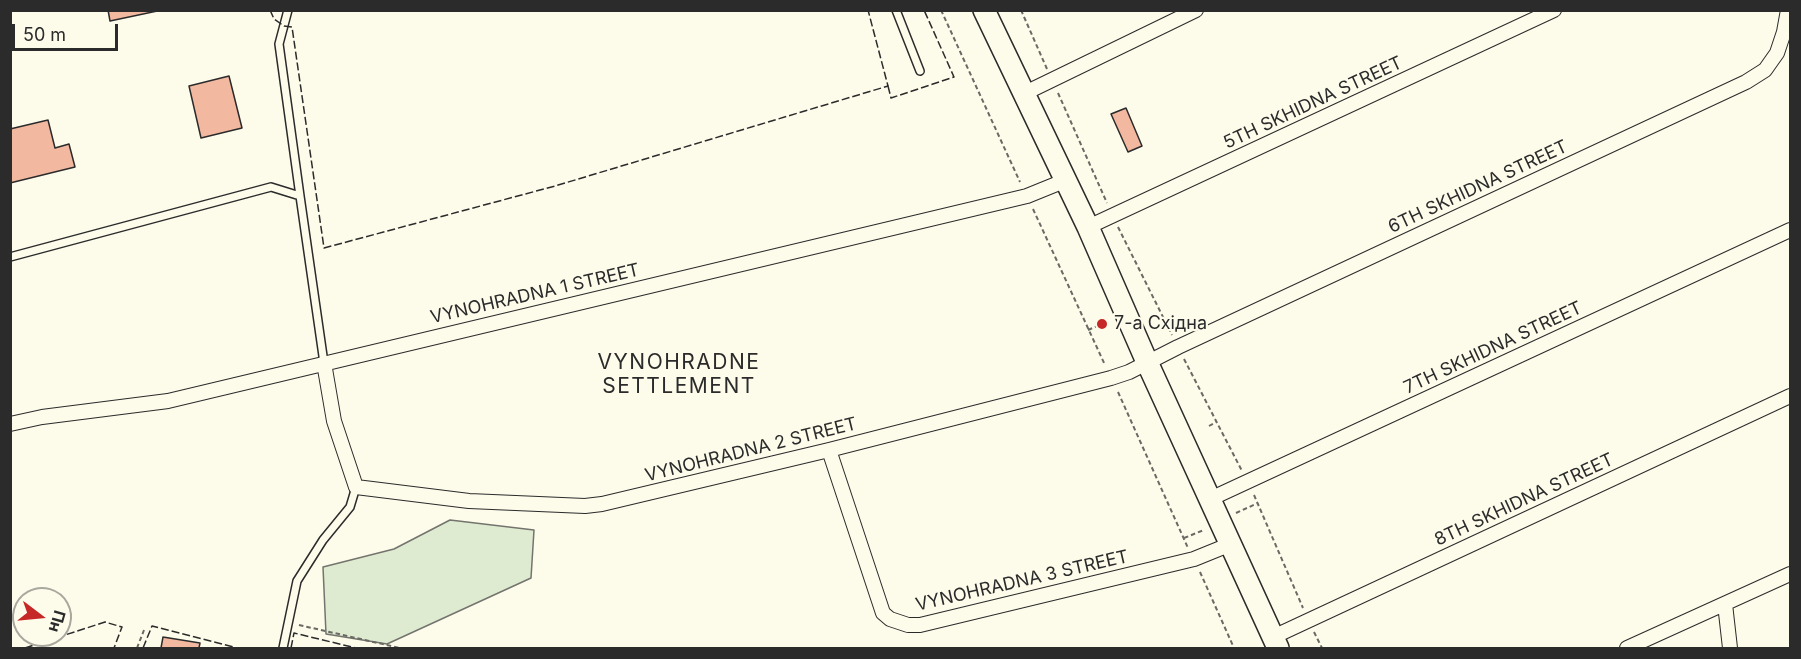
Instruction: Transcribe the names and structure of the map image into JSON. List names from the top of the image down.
{
  "streets": {
    "street": [
      "5TH SKHIDNA STREET",
      "6TH SKHIDNA STREET",
      "VYNOHRADNA 1 STREET",
      "7TH SKHIDNA STREET",
      "VYNOHRADNA 2 STREET",
      "8TH SKHIDNA STREET",
      "VYNOHRADNA 3 STREET"
    ]
  },
  "crossings": [
    ["6TH SKHIDNA STREET", "VYNOHRADNA 2 STREET"],
    ["VYNOHRADNA 2 STREET", "VYNOHRADNA 3 STREET"]
  ],
  "districts": ["VYNOHRADNE SETTLEMENT"],
  "places": ["7-а Східна"],
  "scale_bar": "50 m",
  "north": "right"
}
